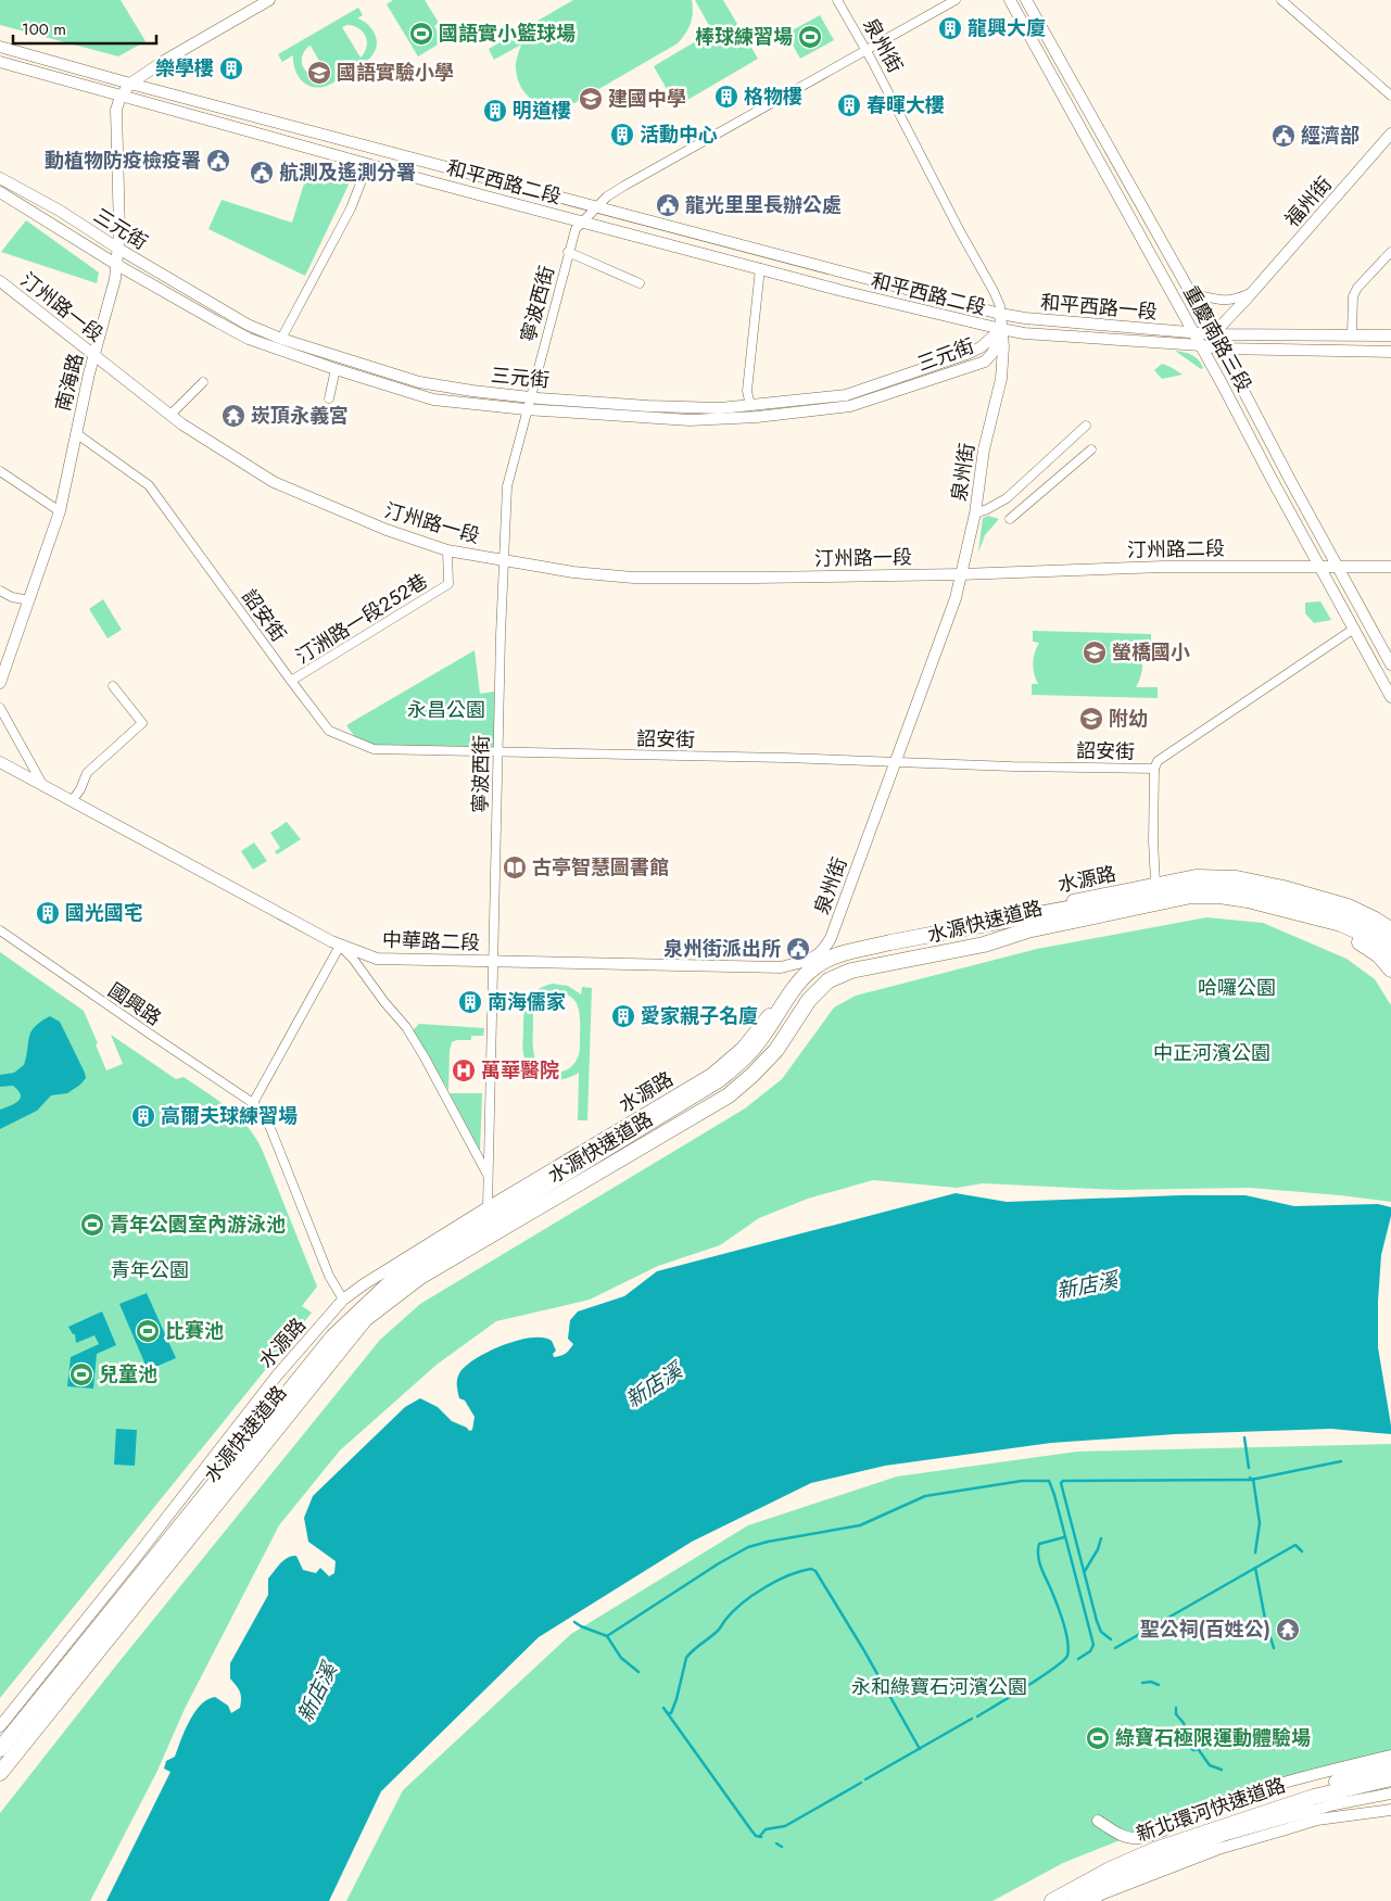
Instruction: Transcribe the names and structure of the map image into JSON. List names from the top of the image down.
{
  "streets": {
    "highway": ["水源快速道路", "新北環河快速道路"],
    "street": [
      "泉州街",
      "和平西路二段",
      "福州街",
      "三元街",
      "寧波西街",
      "汀州路一段",
      "和平西路一段",
      "重慶南路三段",
      "南海路",
      "汀州路二段",
      "詔安街",
      "汀洲路一段252巷",
      "水源路",
      "中華路二段",
      "國興路"
    ]
  },
  "crossings": [
    ["泉州街", "和平西路二段"],
    ["泉州街", "三元街"],
    ["泉州街", "寧波西街"],
    ["泉州街", "汀州路一段"],
    ["泉州街", "和平西路一段"],
    ["泉州街", "汀州路二段"],
    ["泉州街", "詔安街"],
    ["泉州街", "水源路"],
    ["泉州街", "水源快速道路"],
    ["泉州街", "中華路二段"],
    ["和平西路二段", "三元街"],
    ["和平西路二段", "寧波西街"],
    ["和平西路二段", "和平西路一段"],
    ["和平西路二段", "南海路"],
    ["福州街", "和平西路一段"],
    ["福州街", "重慶南路三段"],
    ["三元街", "寧波西街"],
    ["三元街", "和平西路一段"],
    ["三元街", "南海路"],
    ["寧波西街", "汀州路一段"],
    ["寧波西街", "詔安街"],
    ["寧波西街", "水源路"],
    ["寧波西街", "中華路二段"],
    ["汀州路一段", "南海路"],
    ["汀州路一段", "汀州路二段"],
    ["汀州路一段", "汀洲路一段252巷"],
    ["和平西路一段", "重慶南路三段"],
    ["重慶南路三段", "汀州路二段"],
    ["重慶南路三段", "詔安街"],
    ["南海路", "詔安街"],
    ["詔安街", "汀洲路一段252巷"],
    ["水源路", "水源快速道路"],
    ["水源路", "中華路二段"],
    ["水源路", "國興路"],
    ["水源快速道路", "中華路二段"]
  ],
  "water": ["新店溪"],
  "parks": [
    "永昌公園",
    "哈囉公園",
    "中正河濱公園",
    "青年公園",
    "永和綠寶石河濱公園"
  ],
  "places": {
    "building": [
      "龍興大廈",
      "樂學樓",
      "格物樓",
      "春暉大樓",
      "明道樓",
      "活動中心",
      "國光國宅",
      "南海儒家",
      "愛家親子名廈",
      "高爾夫球練習場"
    ],
    "sports": [
      "國語實小籃球場",
      "棒球練習場",
      "青年公園室內游泳池",
      "比賽池",
      "兒童池",
      "綠寶石極限運動體驗場"
    ],
    "school or university": [
      "國語實驗小學",
      "建國中學",
      "螢橋國小",
      "附幼"
    ],
    "public building": [
      "經濟部",
      "動植物防疫檢疫署",
      "航測及遙測分署",
      "龍光里里長辦公處",
      "泉州街派出所"
    ],
    "temple": ["崁頂永義宮", "聖公祠(百姓公)"],
    "library": ["古亭智慧圖書館"],
    "hospital": ["萬華醫院"]
  },
  "scale_bar": "100 m"
}
